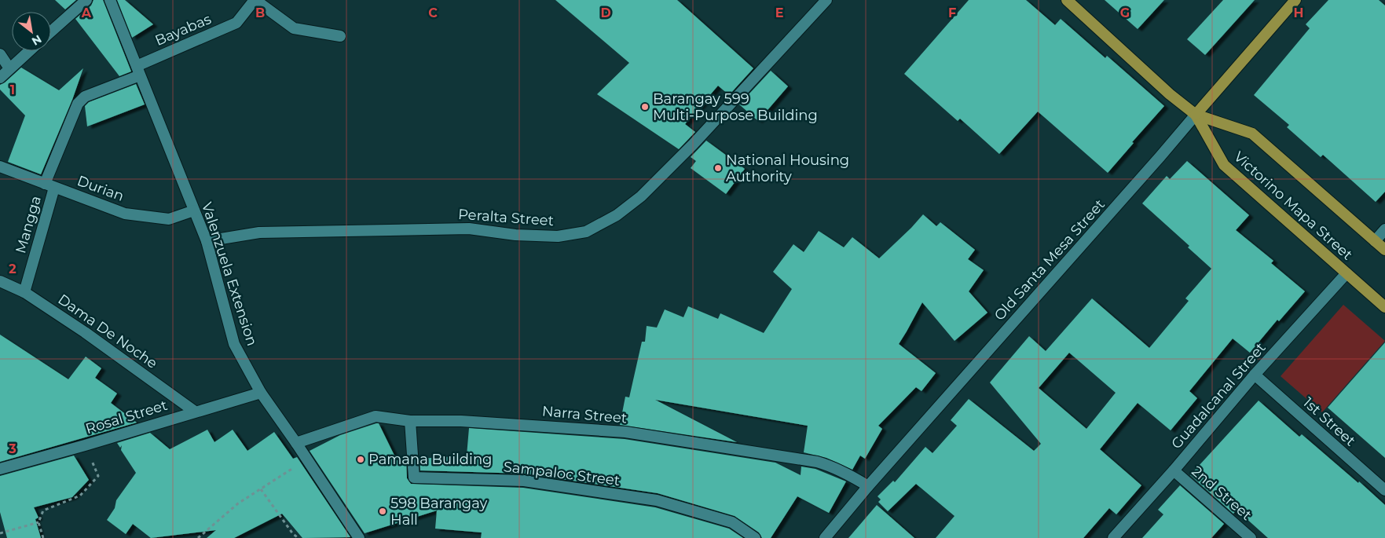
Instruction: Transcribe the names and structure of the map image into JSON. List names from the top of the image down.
{
  "streets": {
    "main road": ["Victorino Mapa Street", "Old Santa Mesa Street"],
    "street": [
      "Bayabas",
      "Durian",
      "Peralta Street",
      "Mangga",
      "Valenzuela Extension",
      "Dama De Noche",
      "Guadalcanal Street",
      "Narra Street",
      "Rosal Street",
      "1st Street",
      "Sampaloc Street",
      "2nd Street"
    ]
  },
  "crossings": [
    ["Bayabas", "Durian"],
    ["Bayabas", "Mangga"],
    ["Bayabas", "Valenzuela Extension"],
    ["Durian", "Mangga"],
    ["Durian", "Valenzuela Extension"],
    ["Victorino Mapa Street", "Old Santa Mesa Street"],
    ["Victorino Mapa Street", "Guadalcanal Street"],
    ["Peralta Street", "Valenzuela Extension"],
    ["Mangga", "Dama De Noche"],
    ["Old Santa Mesa Street", "Narra Street"],
    ["Valenzuela Extension", "Narra Street"],
    ["Valenzuela Extension", "Rosal Street"],
    ["Dama De Noche", "Rosal Street"],
    ["Guadalcanal Street", "1st Street"],
    ["Guadalcanal Street", "2nd Street"],
    ["Narra Street", "Sampaloc Street"]
  ],
  "places": [
    "Barangay 599 Multi-Purpose Building",
    "National Housing Authority",
    "Pamana Building",
    "598 Barangay Hall"
  ],
  "north": "bottom right",
  "grid": {
    "columns": [
      "A",
      "B",
      "C",
      "D",
      "E",
      "F",
      "G",
      "H"
    ],
    "rows": ["1", "2", "3"]
  }
}
